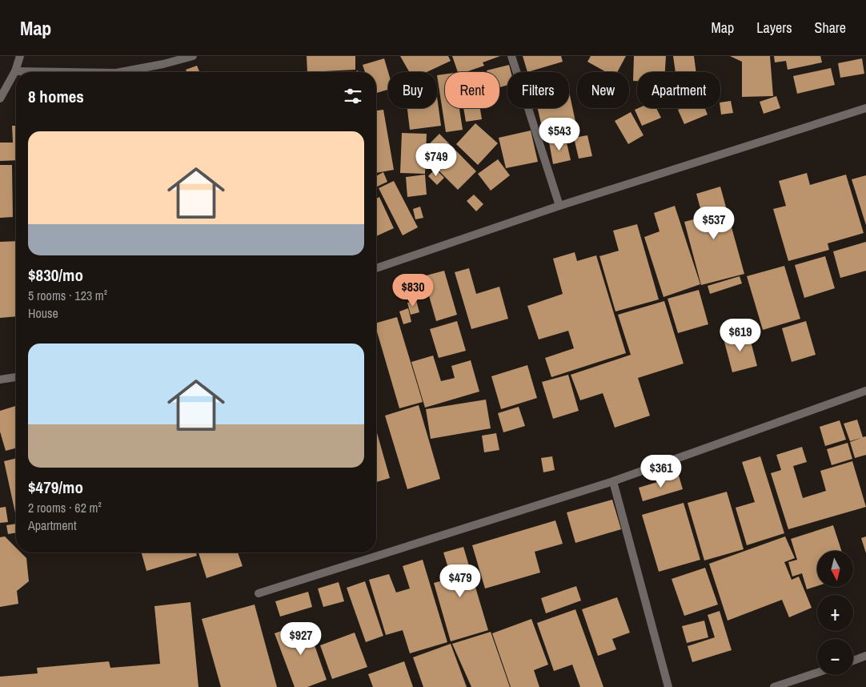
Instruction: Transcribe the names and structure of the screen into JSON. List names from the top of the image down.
{
  "north": "bottom",
  "page": {
    "header": "Map",
    "nav": ["Map", "Layers", "Share"],
    "chip": [
      "Buy",
      "Rent",
      "Filters",
      "New",
      "Apartment"
    ],
    "heading": "8 homes",
    "price": [
      "$543",
      "$749",
      "$537",
      "$830",
      "$619",
      "$361",
      "$479",
      "$927"
    ],
    "list": [
      {
        "name": "$830/mo",
        "note": "5 rooms · 123 m² · House"
      },
      {
        "name": "$479/mo",
        "note": "2 rooms · 62 m² · Apartment"
      }
    ],
    "map_buttons": ["+", "−"]
  }
}
